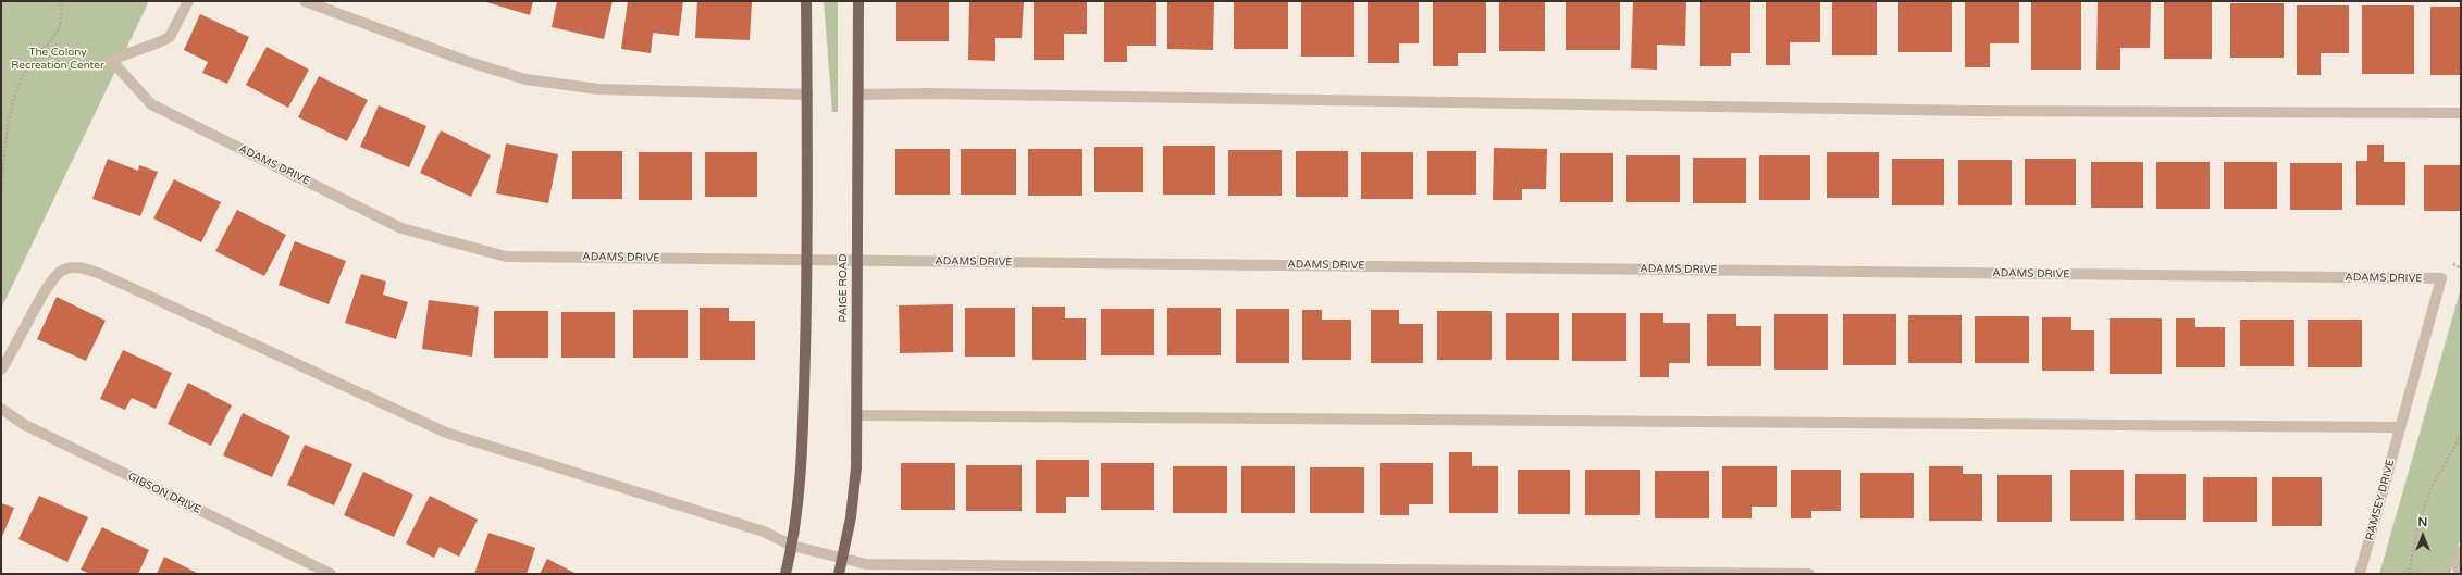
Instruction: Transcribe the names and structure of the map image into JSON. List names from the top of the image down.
{
  "streets": {
    "main road": ["PAIGE ROAD"],
    "street": ["ADAMS DRIVE", "GIBSON DRIVE", "RAMSEY DRIVE"]
  },
  "crossings": [
    ["ADAMS DRIVE", "PAIGE ROAD"],
    ["ADAMS DRIVE", "RAMSEY DRIVE"]
  ],
  "parks": ["The Colony Recreation Center"],
  "north": "top"
}
